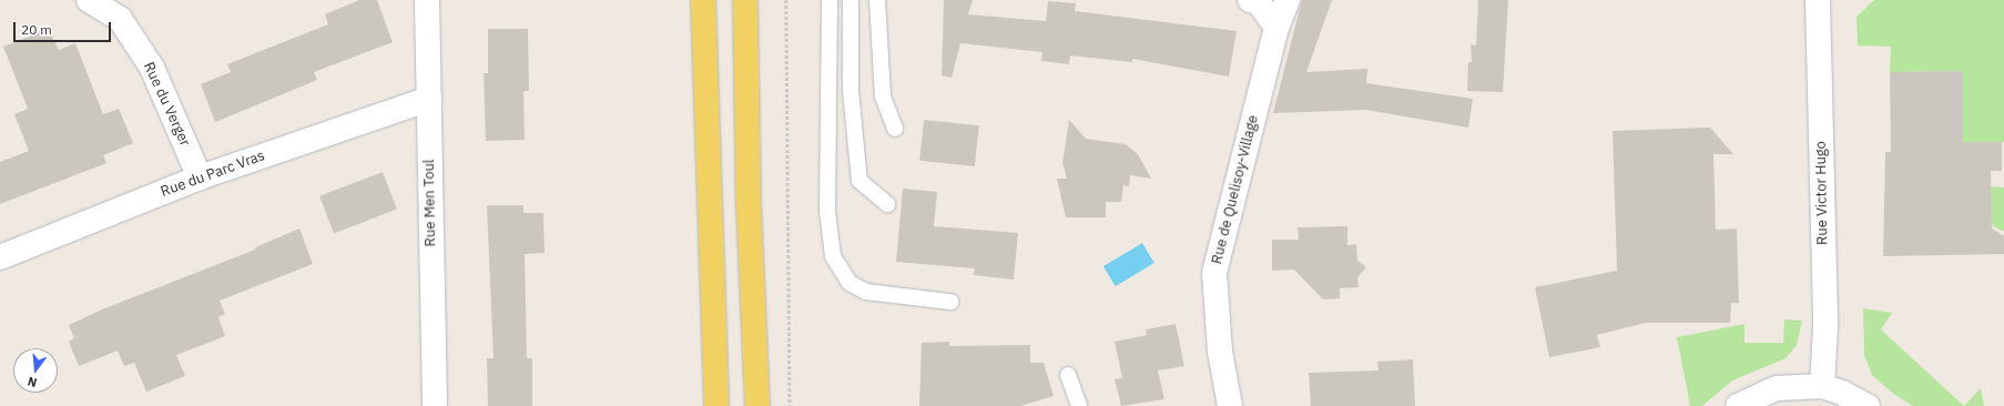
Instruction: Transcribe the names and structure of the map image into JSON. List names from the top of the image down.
{
  "streets": {
    "street": [
      "Rue du Verger",
      "Rue du Parc Vras",
      "Rue de Quelisoy-Village",
      "Rue Victor Hugo",
      "Rue Men Toul"
    ]
  },
  "crossings": [
    ["Rue du Verger", "Rue du Parc Vras"],
    ["Rue du Parc Vras", "Rue Men Toul"]
  ],
  "scale_bar": "20 m",
  "north": "bottom"
}
